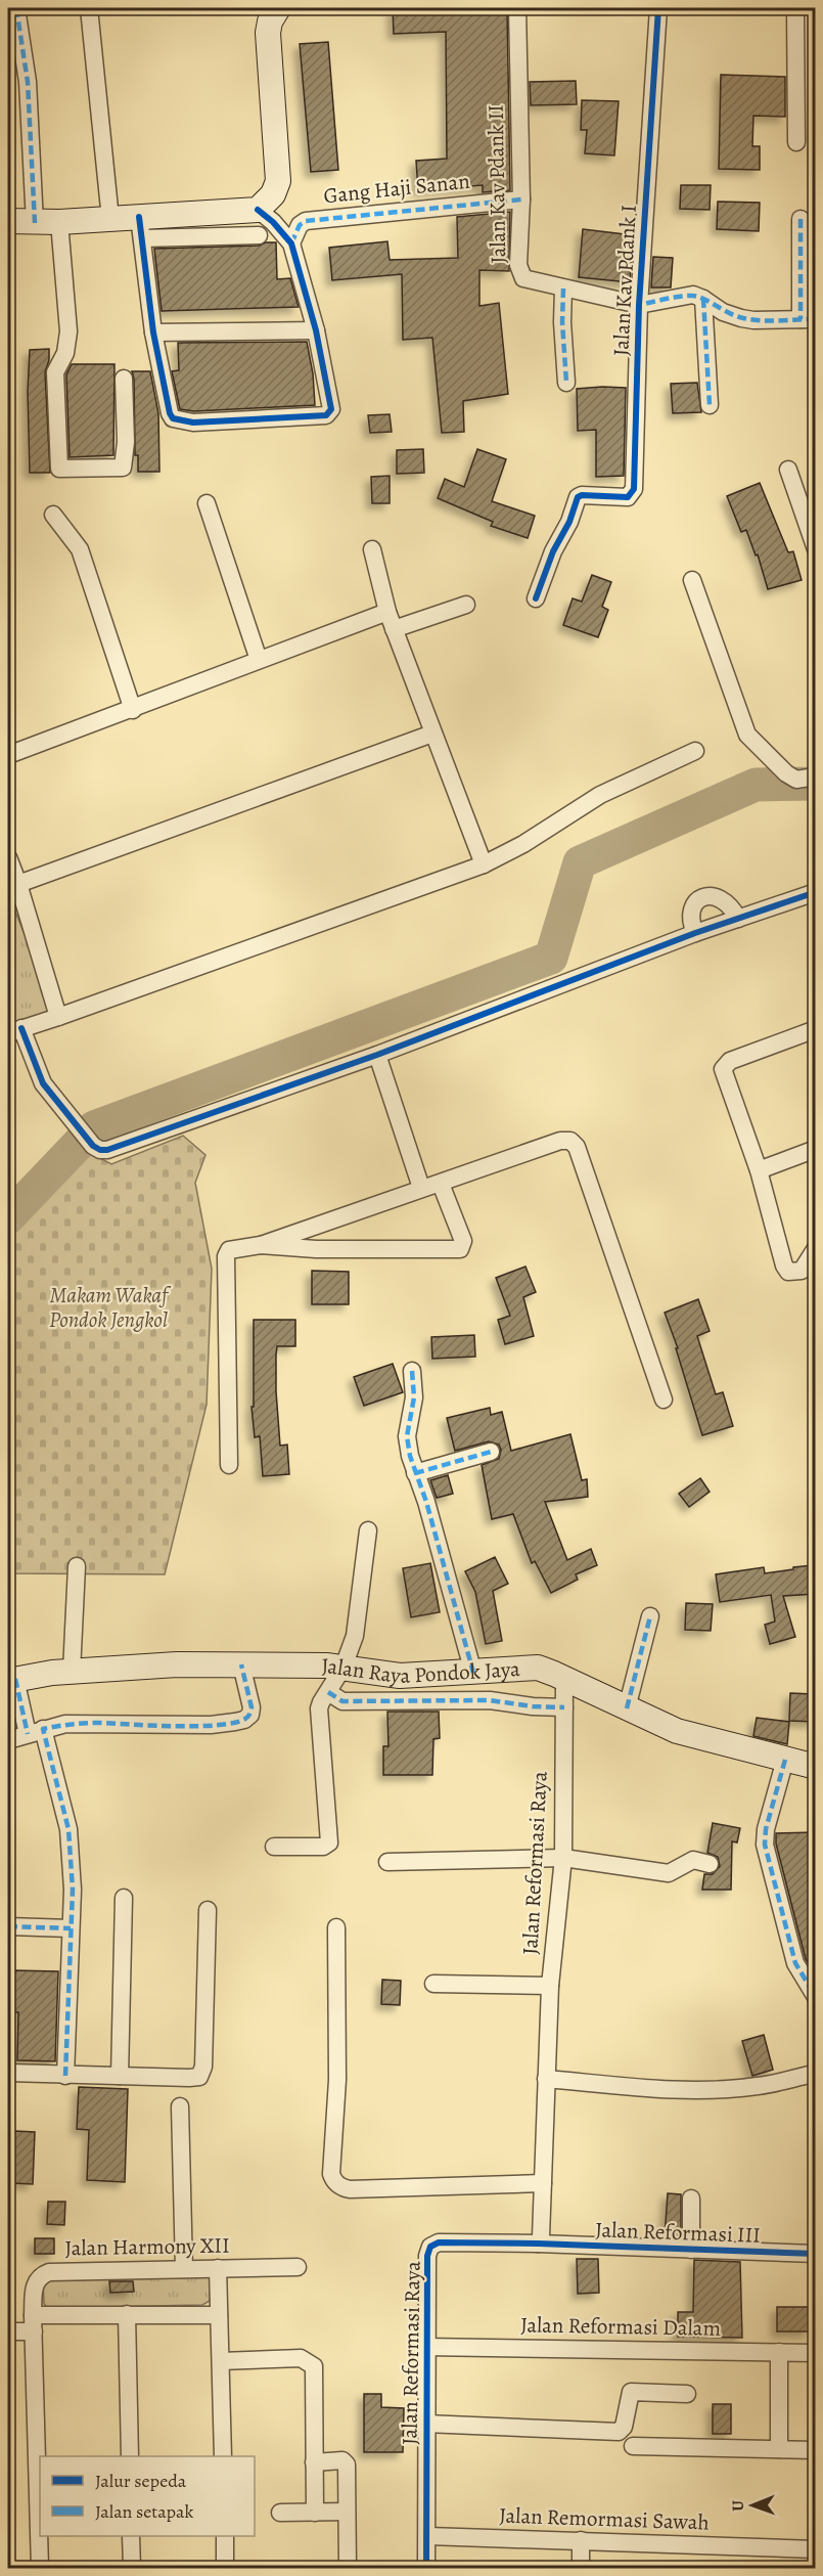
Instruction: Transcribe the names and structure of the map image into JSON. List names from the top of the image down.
{
  "streets": {
    "main road": ["Jalan Raya Pondok Jaya"],
    "street": [
      "Jalan Kav Pdank II",
      "Gang Haji Sanan",
      "Jalan Kav Pdank I",
      "Jalan Reformasi Raya",
      "Jalan Reformasi III",
      "Jalan Harmony XII",
      "Jalan Reformasi Dalam",
      "Jalan Remormasi Sawah"
    ]
  },
  "crossings": [
    ["Jalan Kav Pdank II", "Gang Haji Sanan"],
    ["Jalan Kav Pdank II", "Jalan Kav Pdank I"],
    ["Jalan Raya Pondok Jaya", "Jalan Reformasi Raya"],
    ["Jalan Reformasi Raya", "Jalan Reformasi III"],
    ["Jalan Reformasi Raya", "Jalan Reformasi Dalam"],
    ["Jalan Reformasi Raya", "Jalan Remormasi Sawah"]
  ],
  "parks": ["Makam Wakaf Pondok Jengkol"],
  "legend": ["Jalur sepeda", "Jalan setapak"],
  "north": "left"
}
